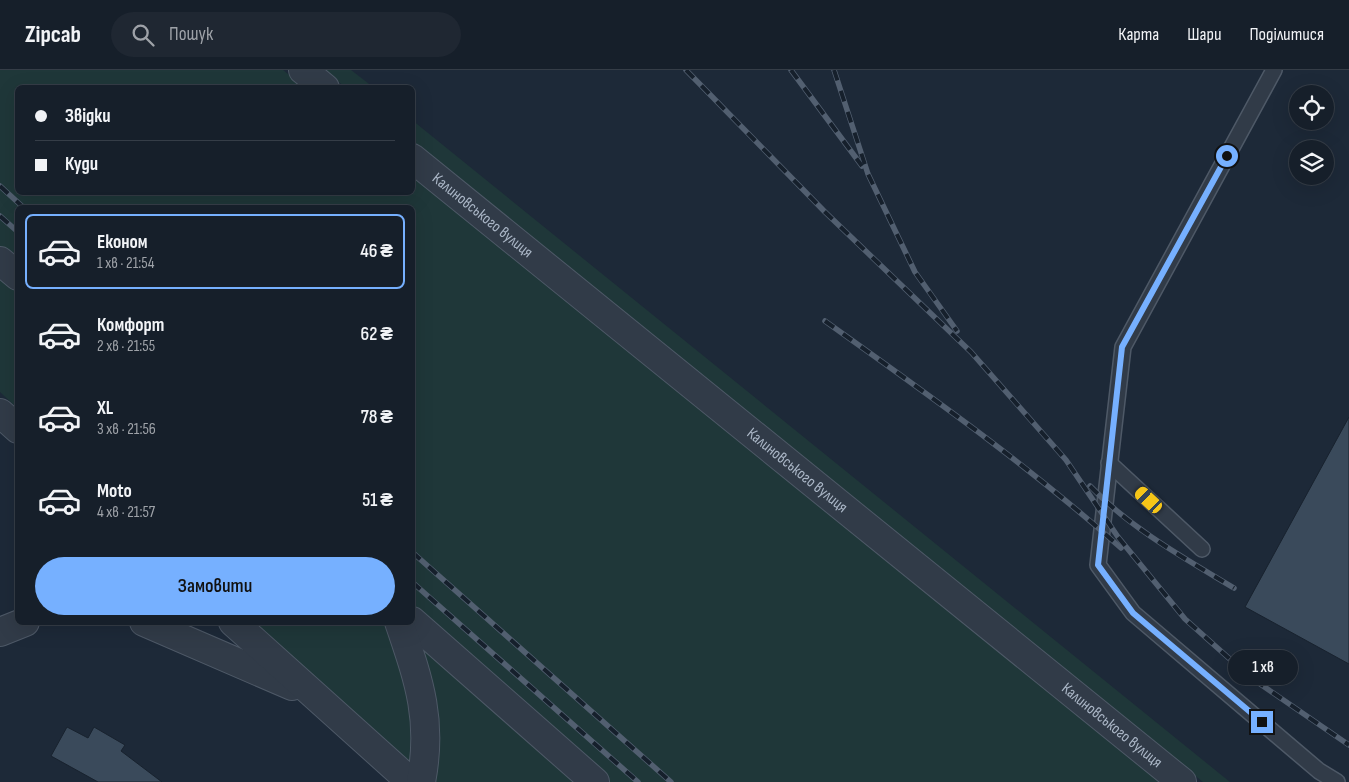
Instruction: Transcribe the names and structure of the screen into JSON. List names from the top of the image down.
{
  "streets": {
    "street": ["Калиновського вулиця"]
  },
  "page": {
    "header": "Zipcab",
    "search": "Пошук",
    "nav": ["Карта", "Шари", "Поділитися"],
    "banner": ["Звідки", "Куди"],
    "list": [
      {
        "name": "Економ",
        "note": "1 хв · 21:54",
        "value": "46 ₴"
      },
      {
        "name": "Комфорт",
        "note": "2 хв · 21:55",
        "value": "62 ₴"
      },
      {
        "name": "XL",
        "note": "3 хв · 21:56",
        "value": "78 ₴"
      },
      {
        "name": "Moto",
        "note": "4 хв · 21:57",
        "value": "51 ₴"
      }
    ],
    "buttons": "Замовити",
    "bubble": "1 хв"
  }
}
